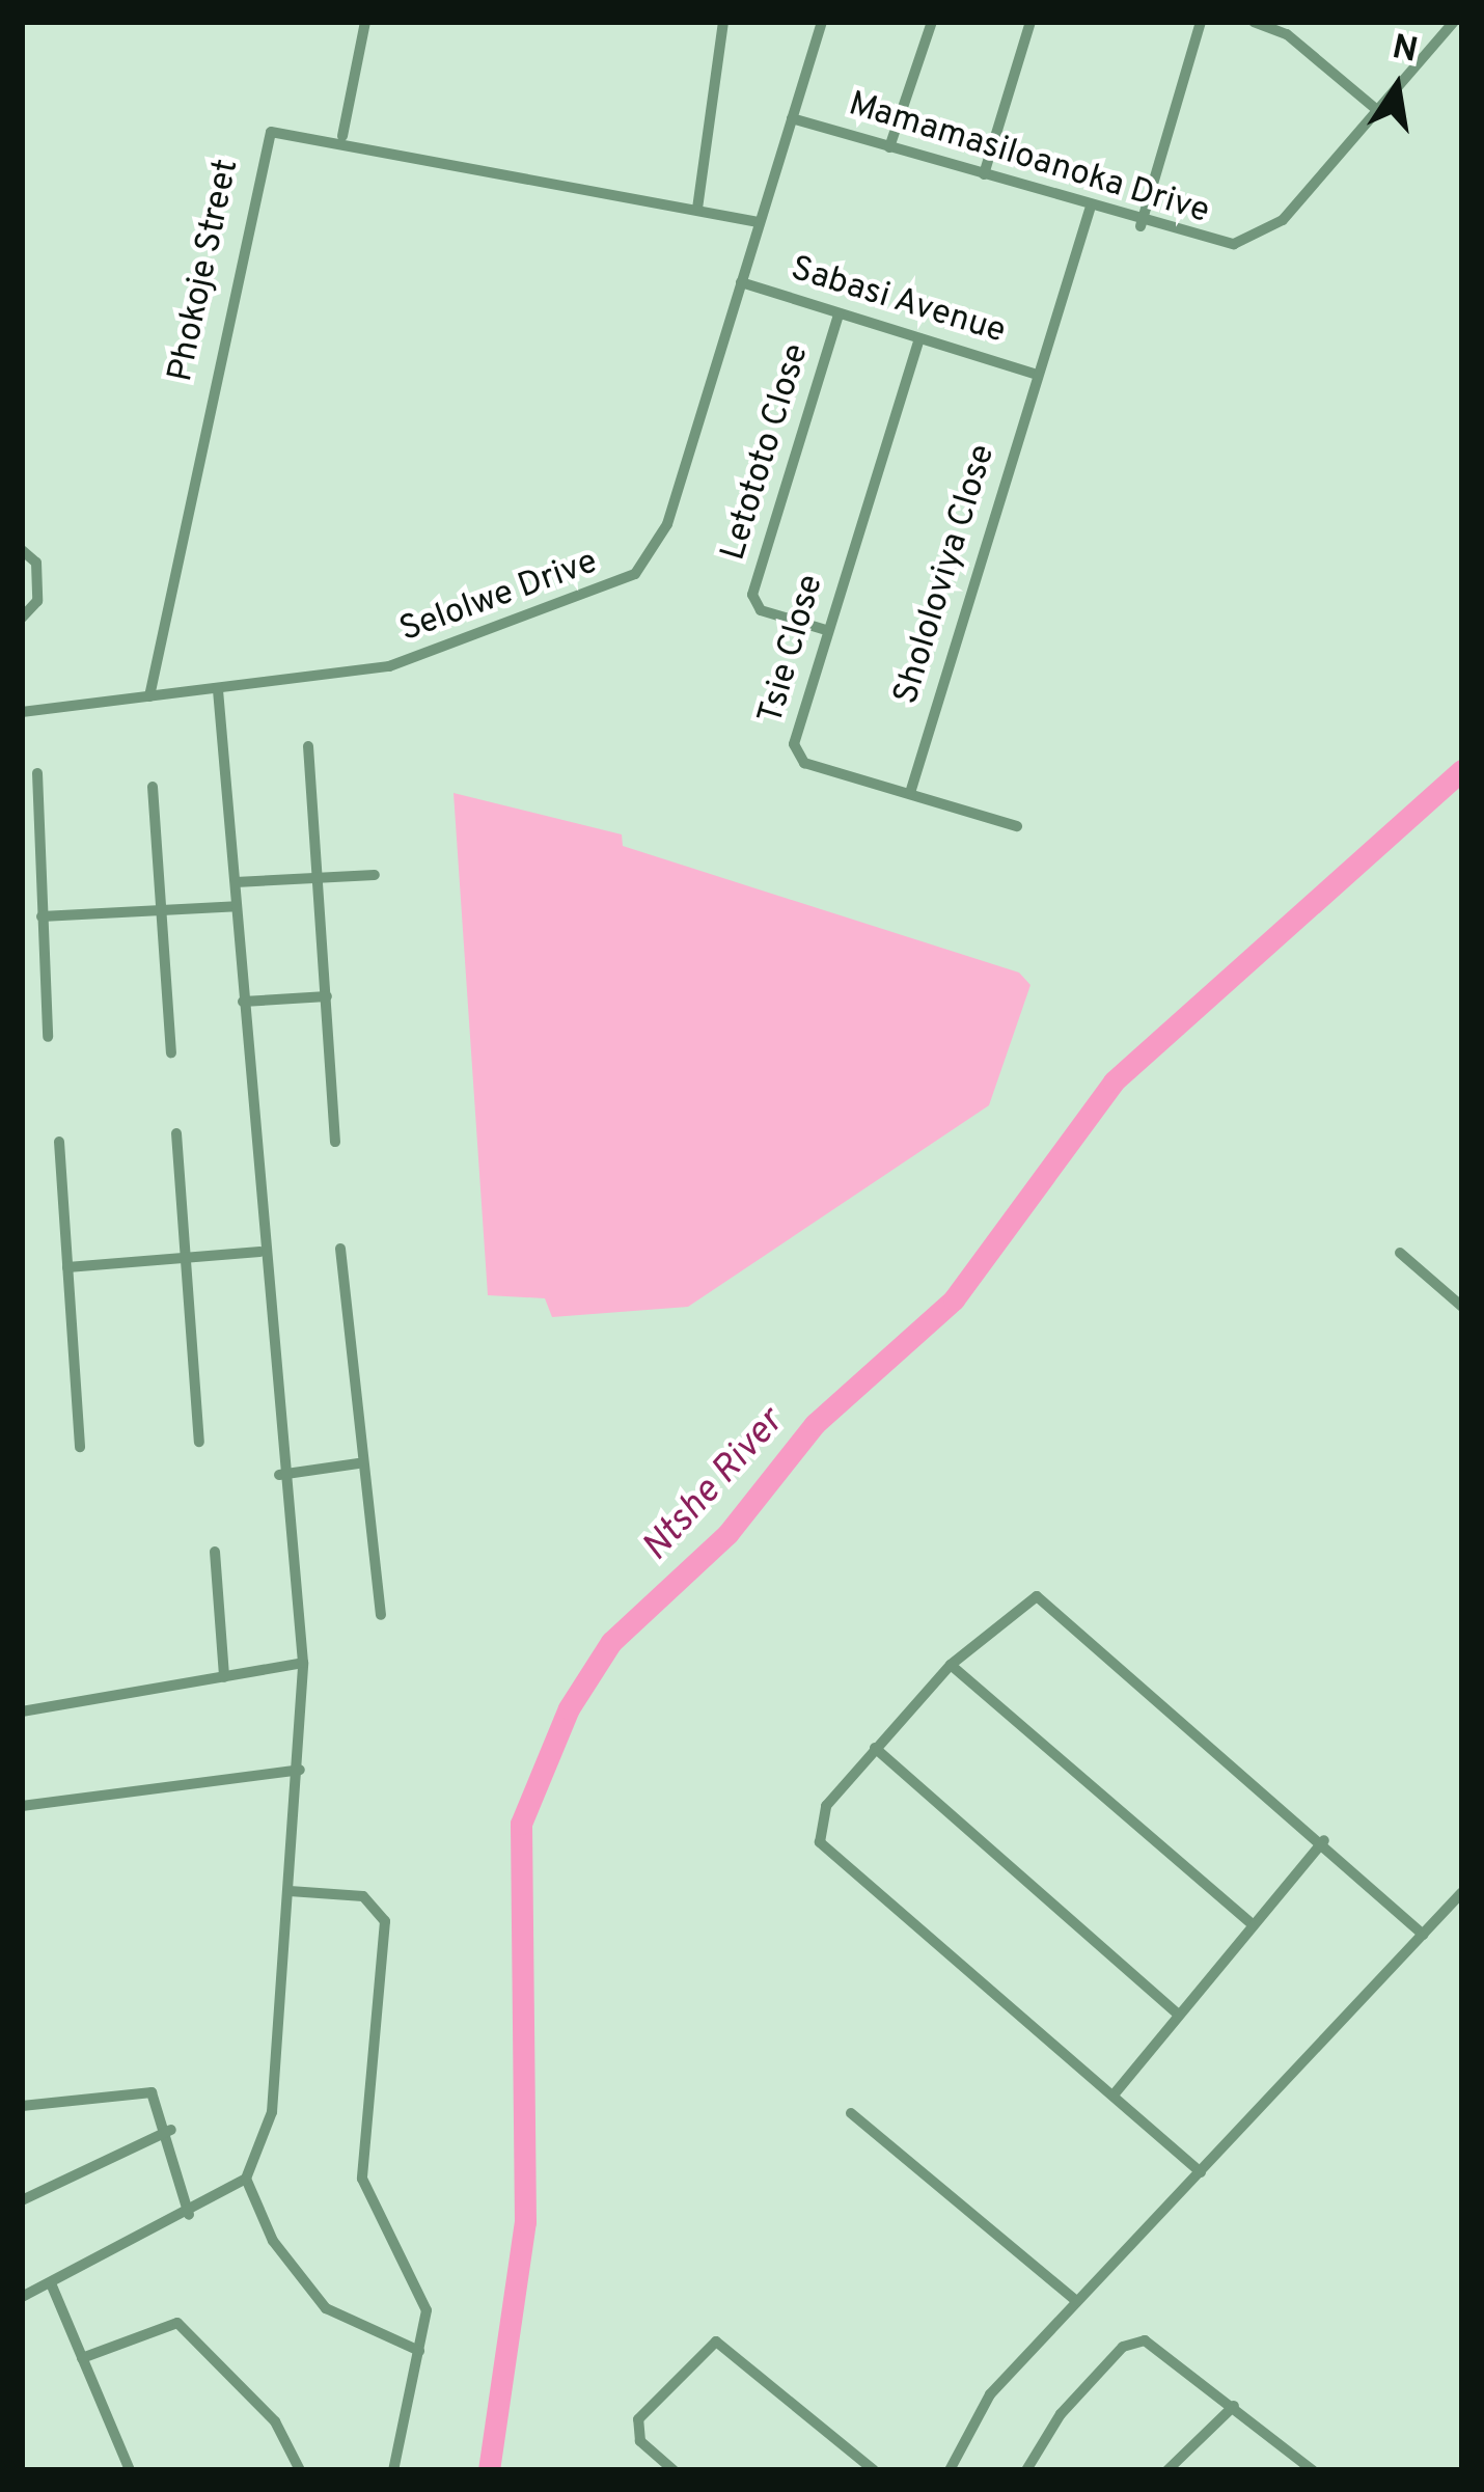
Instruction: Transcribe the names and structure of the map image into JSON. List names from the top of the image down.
{
  "streets": {
    "street": [
      "Mamamasiloanoka Drive",
      "Phokoje Street",
      "Sabasi Avenue",
      "Letototo Close",
      "Shololoviya Close",
      "Selolwe Drive",
      "Tsie Close"
    ]
  },
  "crossings": [
    ["Mamamasiloanoka Drive", "Shololoviya Close"],
    ["Mamamasiloanoka Drive", "Selolwe Drive"],
    ["Phokoje Street", "Selolwe Drive"],
    ["Sabasi Avenue", "Letototo Close"],
    ["Sabasi Avenue", "Shololoviya Close"],
    ["Sabasi Avenue", "Selolwe Drive"],
    ["Sabasi Avenue", "Tsie Close"],
    ["Letototo Close", "Tsie Close"],
    ["Shololoviya Close", "Tsie Close"]
  ],
  "water": ["Ntshe River"],
  "north": "top"
}
